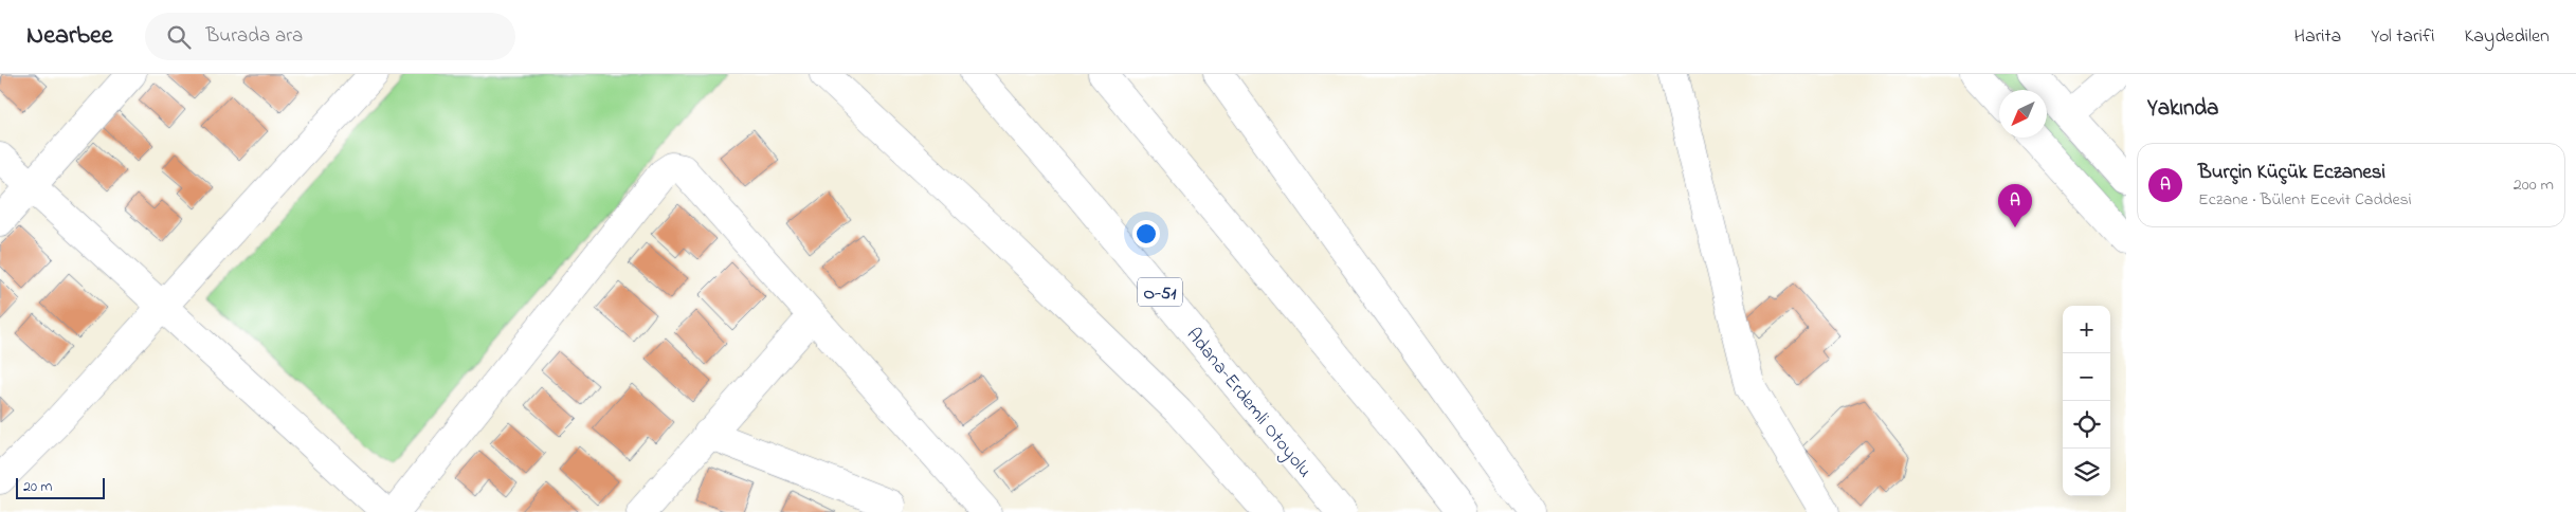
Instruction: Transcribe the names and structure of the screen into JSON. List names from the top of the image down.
{
  "streets": {
    "main road": ["O-51", "Adana-Erdemli Otoyolu"]
  },
  "scale_bar": "20 m",
  "north": "bottom left",
  "page": {
    "header": "Nearbee",
    "search": "Burada ara",
    "nav": ["Harita", "Yol tarifi", "Kaydedilen"],
    "heading": "Yakında",
    "list": [
      {
        "mark": "A",
        "name": "Burçin Küçük Eczanesi",
        "note": "Eczane · Bülent Ecevit Caddesi",
        "value": "200 m"
      }
    ],
    "pins": "A",
    "map_buttons": ["+", "−"],
    "scale": "20 m"
  }
}
